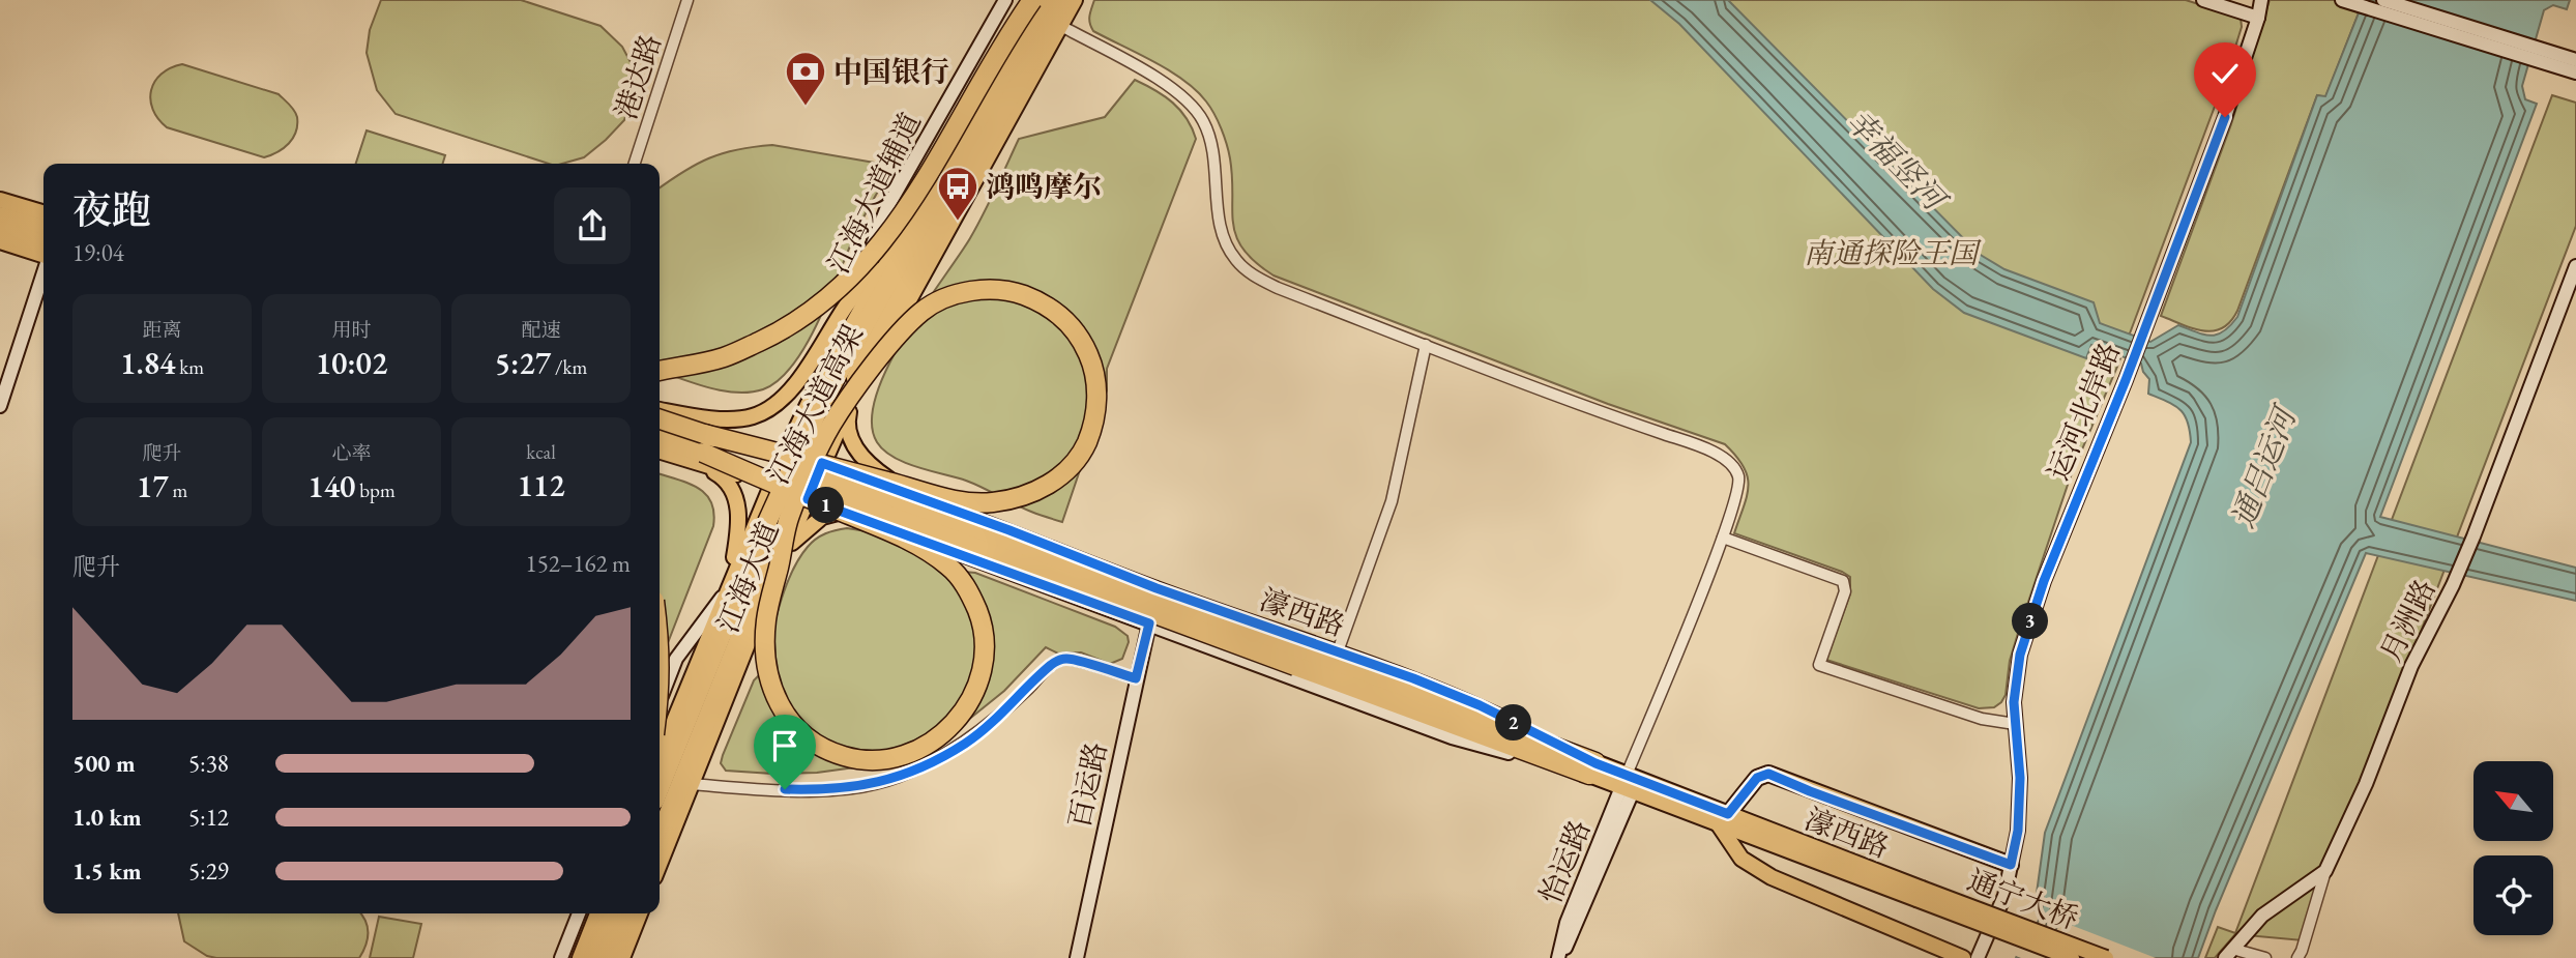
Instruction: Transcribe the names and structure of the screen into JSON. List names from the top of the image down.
{
  "streets": {
    "highway": ["江海大道高架"],
    "main road": ["江海大道", "濠西路", "通宁大桥"],
    "street": [
      "港达路",
      "江海大道辅道",
      "运河北岸路",
      "月洲路",
      "百运路",
      "怡运路"
    ]
  },
  "crossings": [
    ["江海大道辅道", "江海大道"],
    ["江海大道", "濠西路"],
    ["濠西路", "百运路"],
    ["濠西路", "怡运路"],
    ["濠西路", "通宁大桥"]
  ],
  "water": ["幸福竖河", "通吕运河"],
  "parks": ["南通探险王国"],
  "places": {
    "bank": ["中国银行"],
    "bus stop": ["鸿鸣摩尔"]
  },
  "north": "top left",
  "page": {
    "heading": ["夜跑", "19:04"],
    "stats": [
      ["距离", "1.84 km"],
      ["用时", "10:02"],
      ["配速", "5:27 /km"],
      ["爬升", "17 m"],
      ["心率", "140 bpm"],
      ["kcal", "112"]
    ],
    "pins": ["1", "3", "2"],
    "chart": ["爬升", "152–162 m"],
    "list": [
      {
        "name": "500 m",
        "note": "5:38"
      },
      {
        "name": "1.0 km",
        "note": "5:12"
      },
      {
        "name": "1.5 km",
        "note": "5:29"
      }
    ]
  }
}
